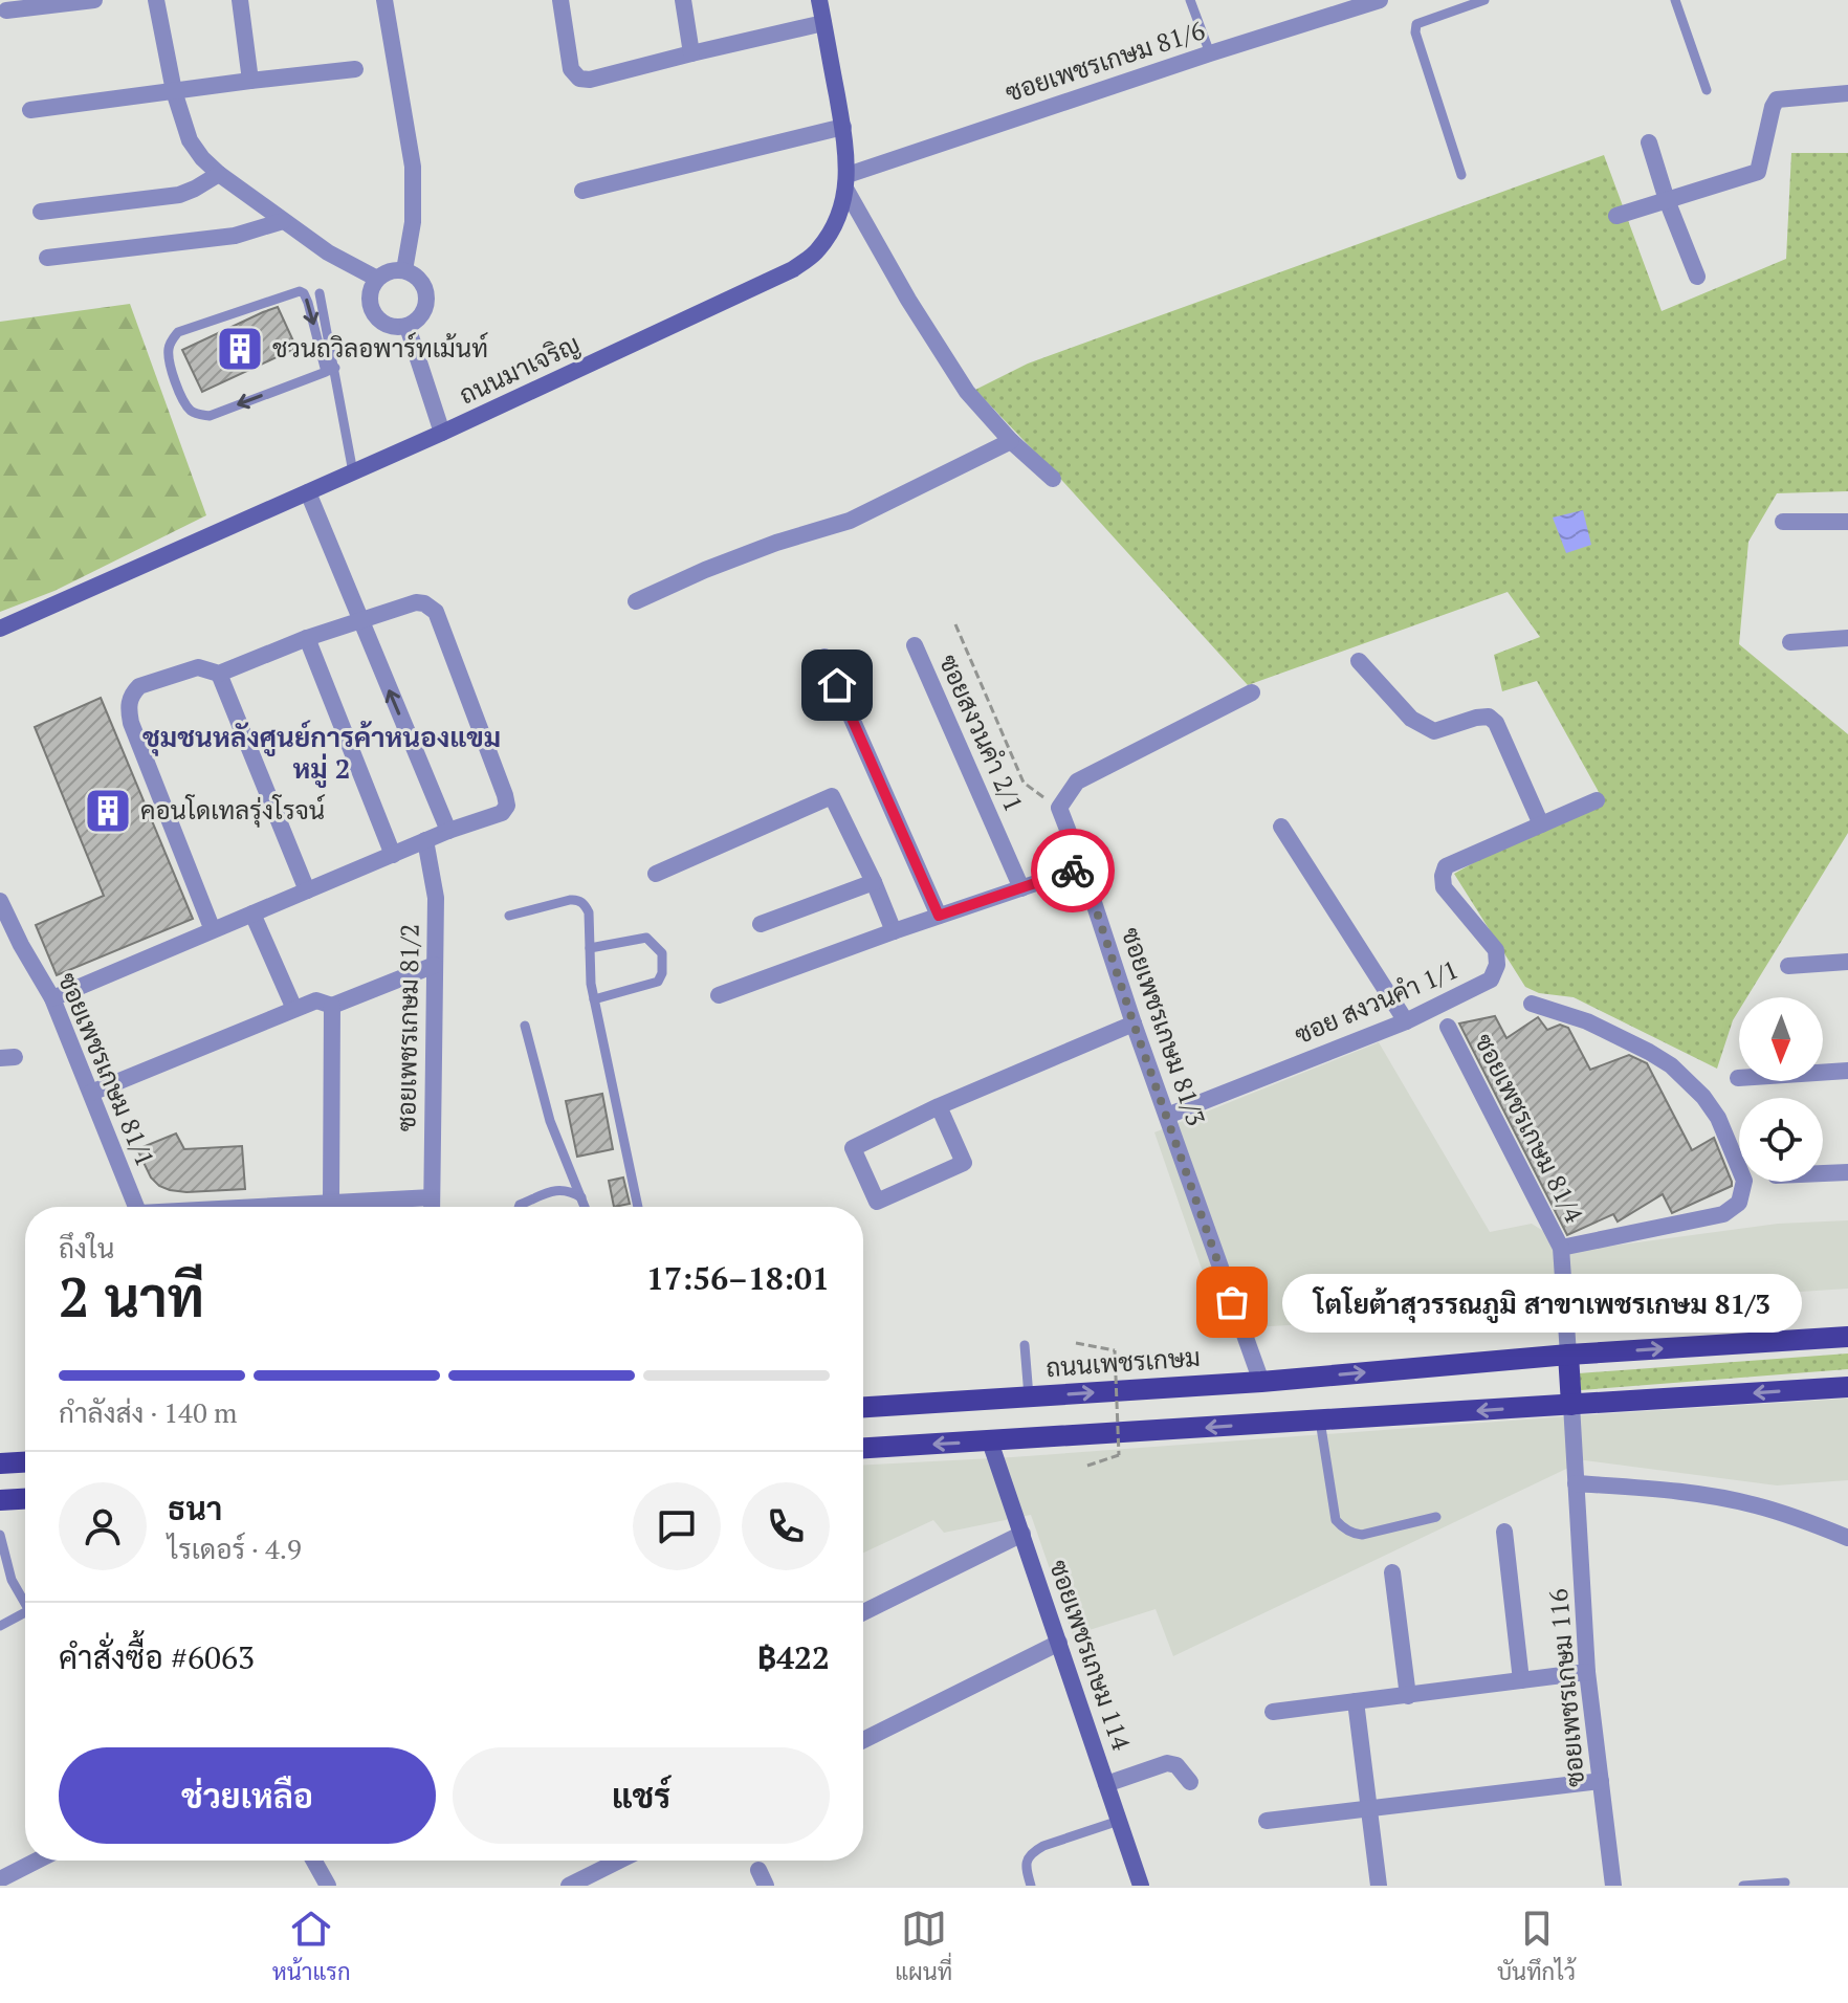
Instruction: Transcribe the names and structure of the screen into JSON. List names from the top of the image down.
{
  "streets": {
    "main road": ["ถนนมาเจริญ", "ถนนเพชรเกษม", "ซอยเพชรเกษม 114"],
    "street": [
      "ซอยเพชรเกษม 81/6",
      "ซอยสงวนคำ 2/1",
      "ซอย สงวนคำ 1/1",
      "ซอยเพชรเกษม 81/3",
      "ซอยเพชรเกษม 81/2",
      "ซอยเพชรเกษม 81/1",
      "ซอยเพชรเกษม 81/4",
      "ซอยเพชรเกษม 116"
    ]
  },
  "crossings": [
    ["ซอยเพชรเกษม 81/6", "ถนนมาเจริญ"],
    ["ซอย สงวนคำ 1/1", "ซอยเพชรเกษม 81/3"],
    ["ซอยเพชรเกษม 81/3", "ถนนเพชรเกษม"],
    ["ซอยเพชรเกษม 81/4", "ถนนเพชรเกษม"]
  ],
  "districts": ["ชุมชนหลังศูนย์การค้าหนองแขม หมู่ 2"],
  "places": {
    "building": ["ชวนถวิลอพาร์ทเม้นท์", "คอนโดเทลรุ่งโรจน์"],
    "other": ["โตโยต้าสุวรรณภูมิ สาขาเพชรเกษม 81/3"]
  },
  "north": "bottom",
  "page": {
    "heading": ["2 นาที", "ถึงใน", "17:56–18:01"],
    "panel": [
      "ธนา",
      "ไรเดอร์ · 4.9",
      "คำสั่งซื้อ #6063",
      "฿422"
    ],
    "bubble": "โตโยต้าสุวรรณภูมิ สาขาเพชรเกษม 81/3",
    "bar": "กำลังส่ง · 140 m",
    "buttons": ["ช่วยเหลือ", "แชร์"],
    "tabs": ["หน้าแรก", "แผนที่", "บันทึกไว้"]
  }
}
